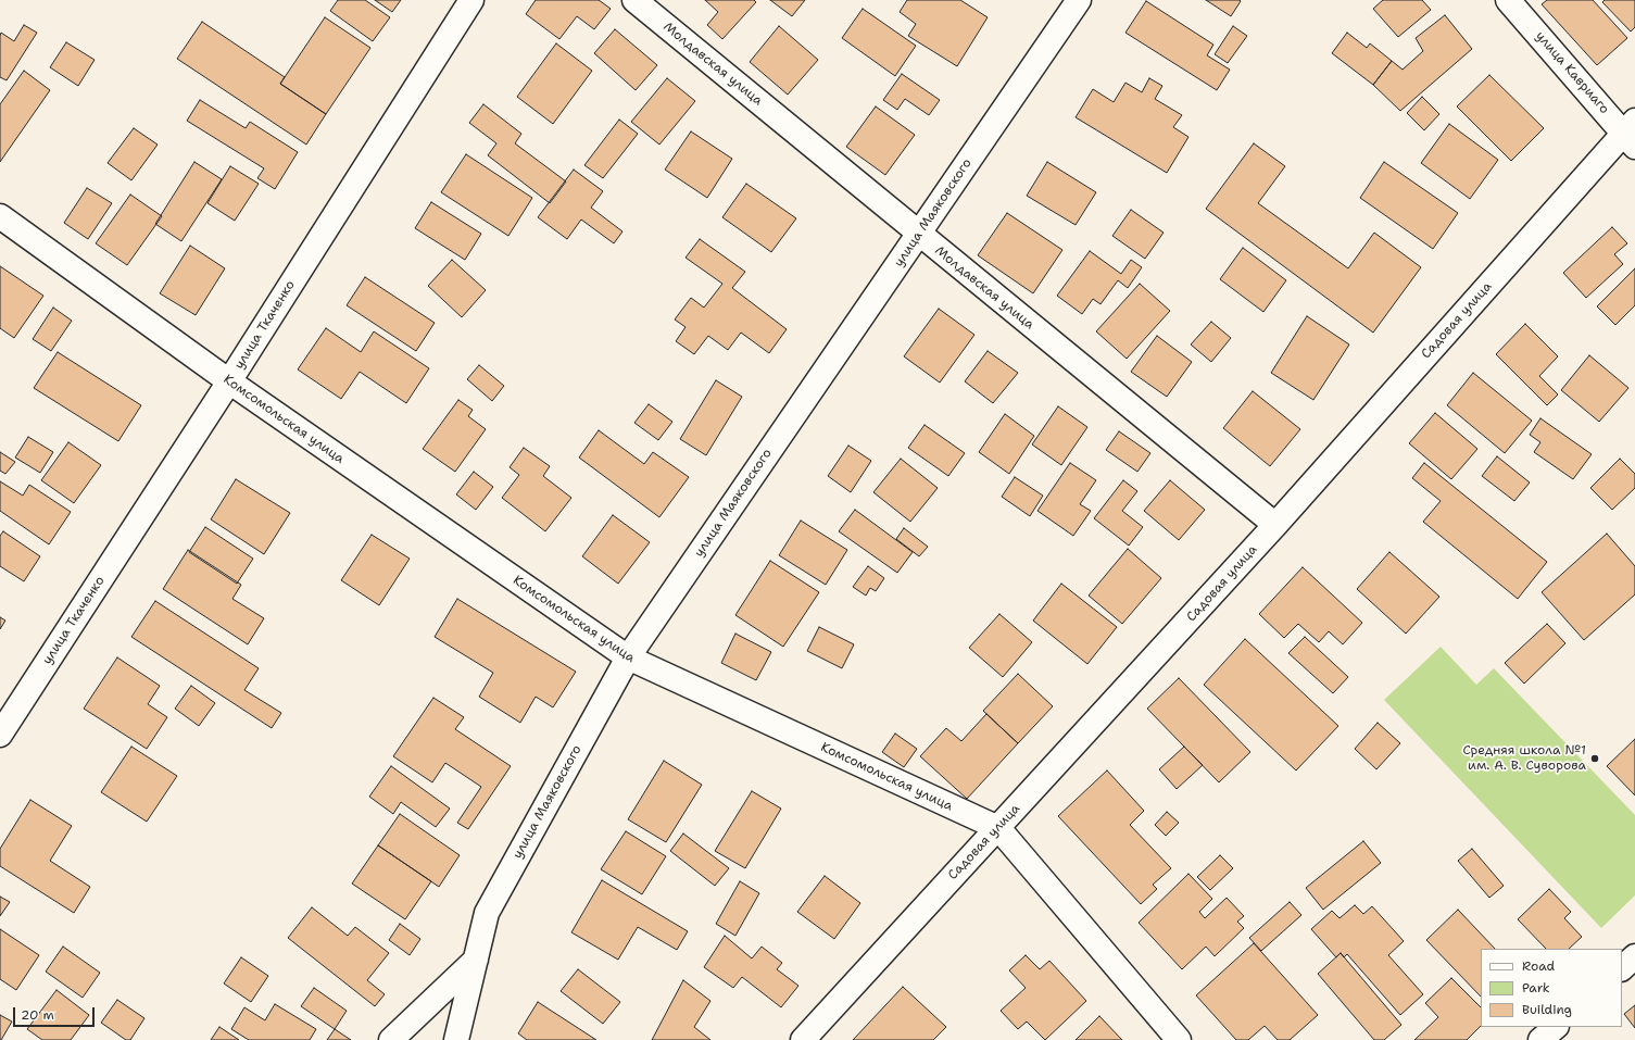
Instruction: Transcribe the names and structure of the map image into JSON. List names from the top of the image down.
{
  "streets": {
    "street": [
      "Молдавская улица",
      "улица Кавриаго",
      "улица Маяковского",
      "Садовая улица",
      "улица Ткаченко",
      "Комсомольская улица"
    ]
  },
  "crossings": [
    ["Молдавская улица", "улица Маяковского"],
    ["Молдавская улица", "Садовая улица"],
    ["улица Кавриаго", "Садовая улица"],
    ["улица Маяковского", "Комсомольская улица"],
    ["Садовая улица", "Комсомольская улица"],
    ["улица Ткаченко", "Комсомольская улица"]
  ],
  "places": ["Средняя школа №1 им. А. В. Суворова"],
  "legend": ["Road", "Park", "Building"],
  "scale_bar": "20 m"
}
